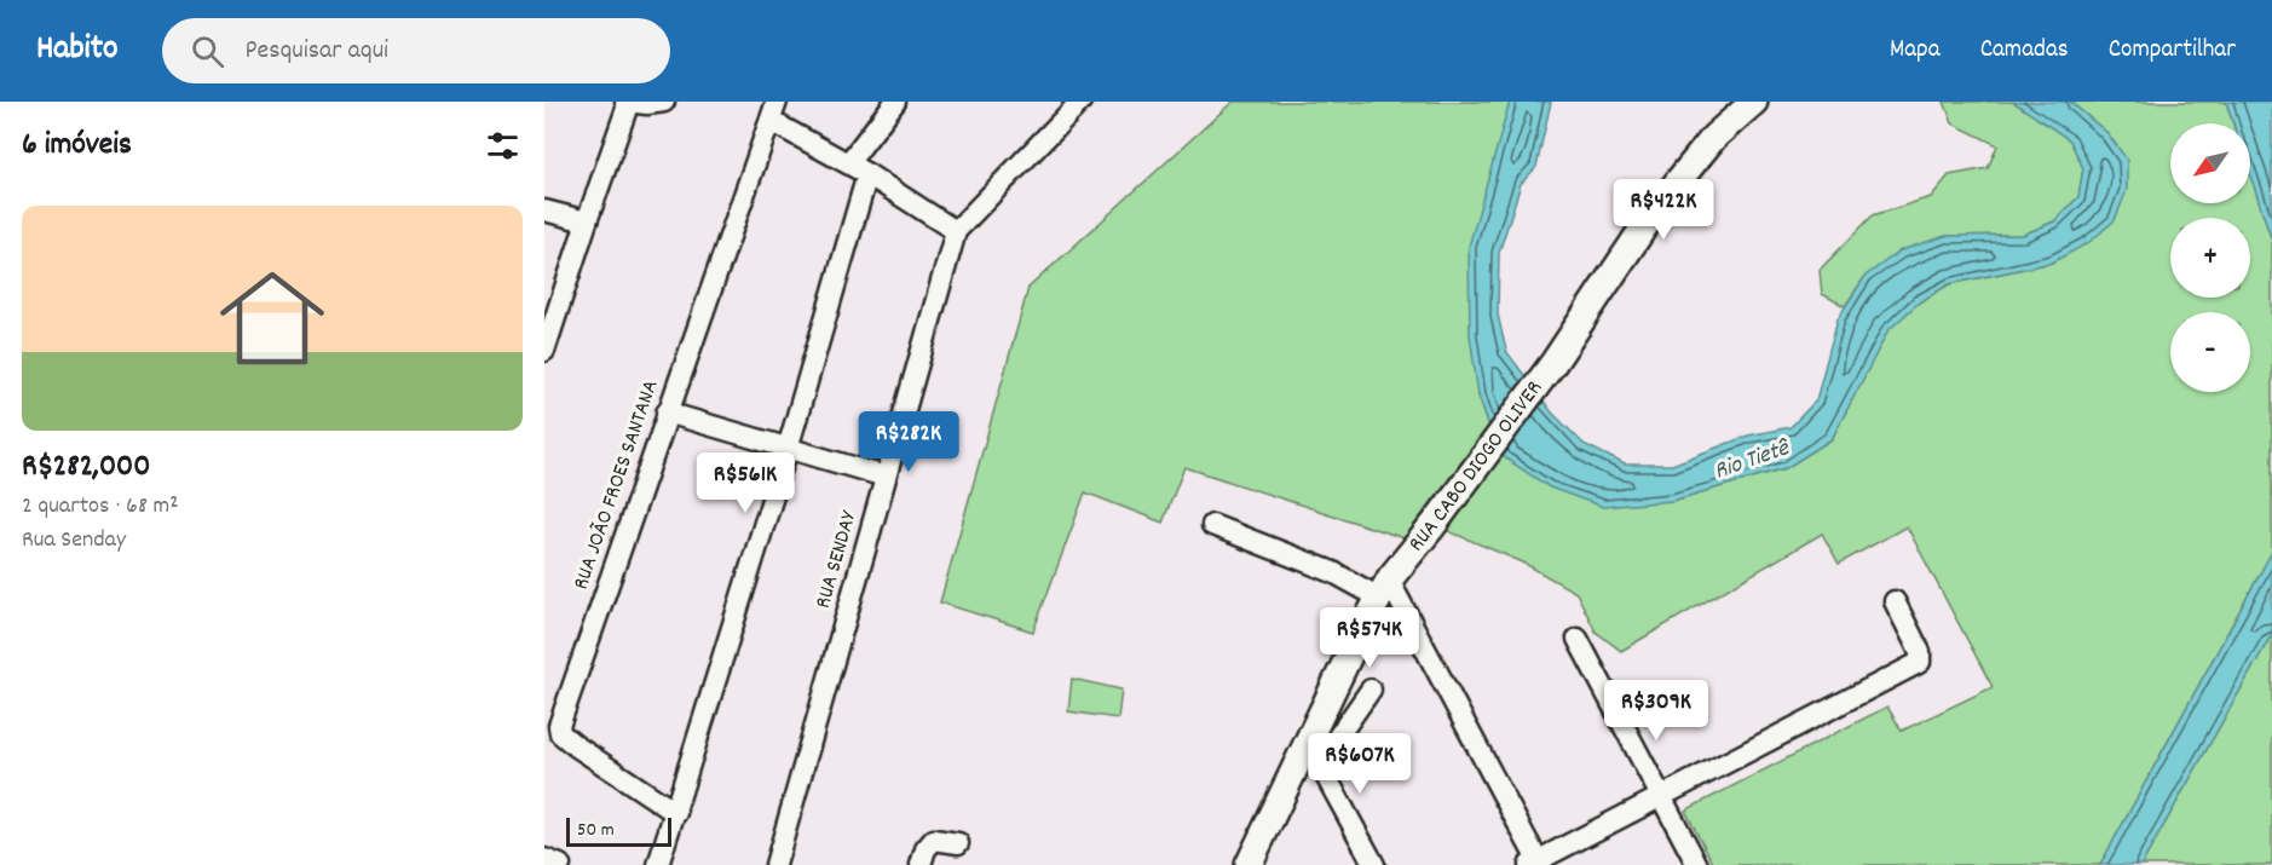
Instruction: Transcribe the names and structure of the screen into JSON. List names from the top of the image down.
{
  "streets": {
    "main road": ["RUA CABO DIOGO OLIVER"],
    "street": ["RUA JOÃO FROES SANTANA", "RUA SENDAY"]
  },
  "water": ["Rio Tietê"],
  "scale_bar": "50 m",
  "north": "bottom left",
  "page": {
    "header": "Habito",
    "search": "Pesquisar aqui",
    "nav": ["Mapa", "Camadas", "Compartilhar"],
    "heading": "6 imóveis",
    "map_buttons": ["+", "−"],
    "price": [
      "R$422K",
      "R$282K",
      "R$561K",
      "R$574K",
      "R$309K",
      "R$607K"
    ],
    "list": [
      {
        "name": "R$282,000",
        "note": "2 quartos · 68 m² · Rua Senday"
      }
    ],
    "scale": "50 m"
  }
}
